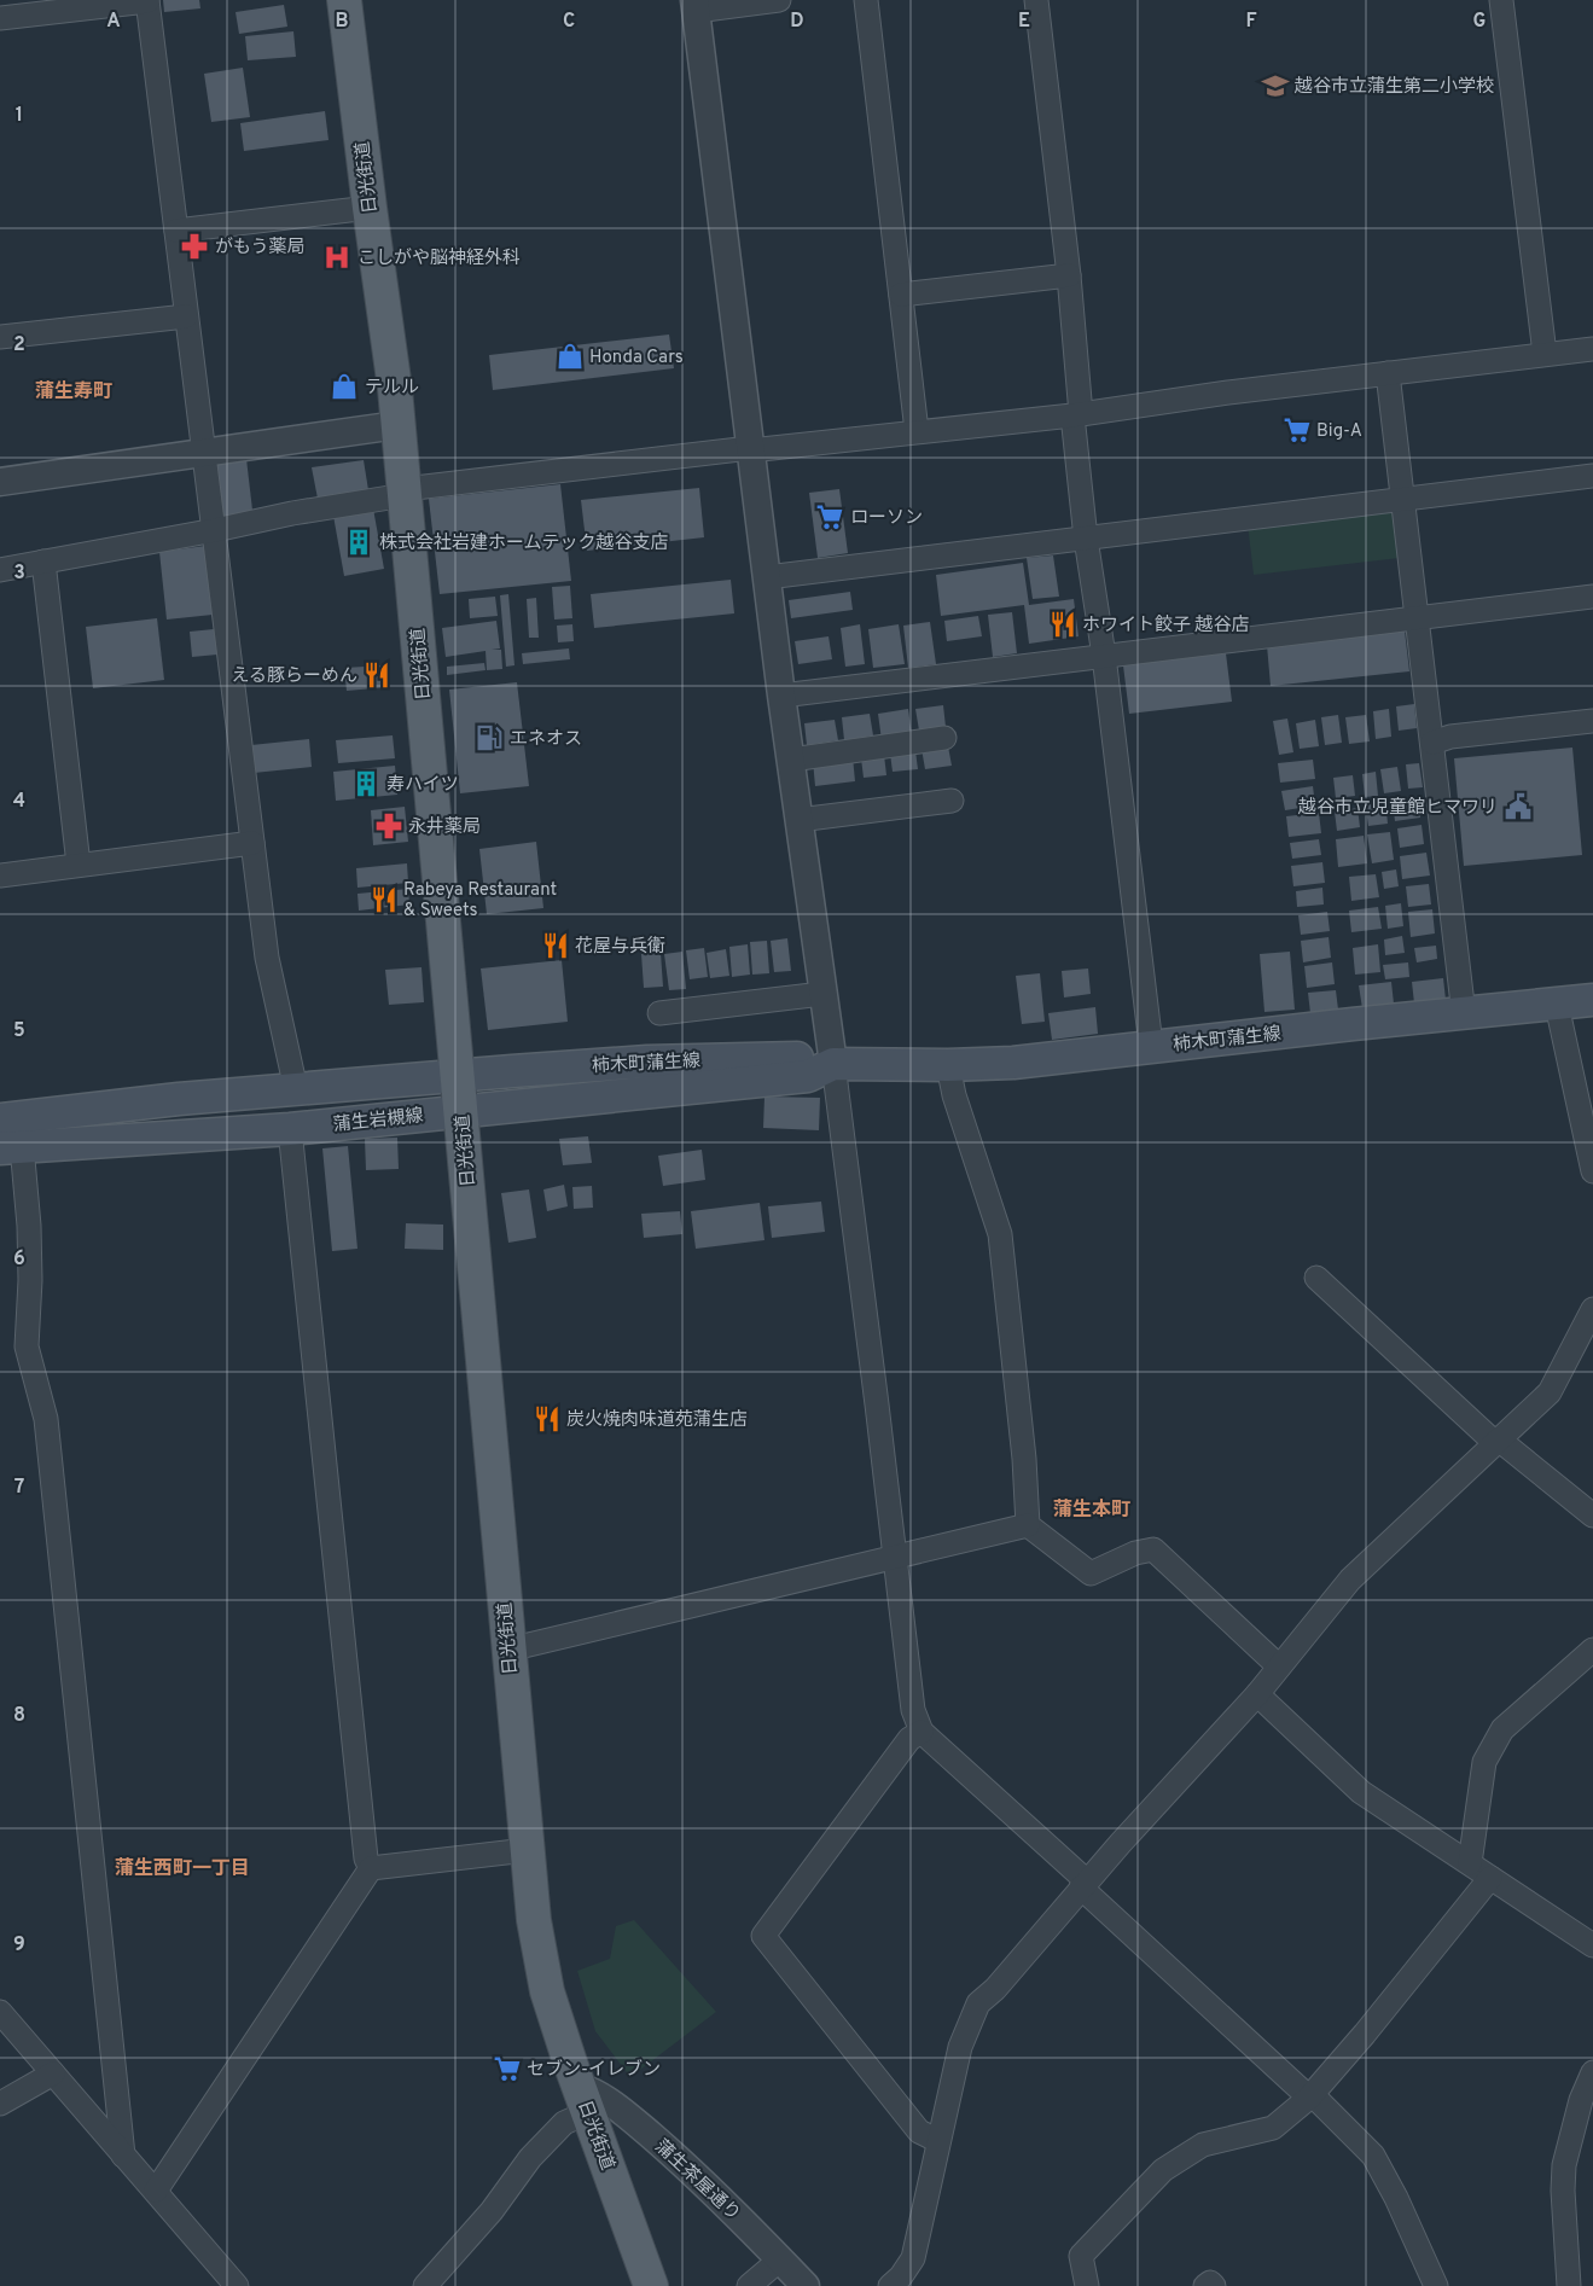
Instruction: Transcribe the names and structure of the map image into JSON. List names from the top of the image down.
{
  "streets": {
    "main road": ["日光街道", "柿木町蒲生線", "蒲生岩槻線"],
    "street": ["蒲生茶屋通り"]
  },
  "crossings": [
    ["日光街道", "柿木町蒲生線"],
    ["日光街道", "蒲生岩槻線"],
    ["日光街道", "蒲生茶屋通り"],
    ["柿木町蒲生線", "蒲生岩槻線"]
  ],
  "districts": ["蒲生寿町", "蒲生本町", "蒲生西町一丁目"],
  "places": {
    "school or university": ["越谷市立蒲生第二小学校"],
    "pharmacy": ["がもう薬局", "永井薬局"],
    "hospital": ["こしがや脳神経外科"],
    "shop": ["Honda Cars", "テルル"],
    "supermarket": ["Big-A", "ローソン", "セブン-イレブン"],
    "building": ["株式会社岩建ホームテック越谷支店", "寿ハイツ"],
    "restaurant": [
      "ホワイト餃子 越谷店",
      "える豚らーめん",
      "Rabeya Restaurant & Sweets",
      "花屋与兵衛",
      "炭火焼肉味道苑蒲生店"
    ],
    "fuel station": ["エネオス"],
    "public building": ["越谷市立児童館ヒマワリ"]
  },
  "grid": {
    "columns": [
      "A",
      "B",
      "C",
      "D",
      "E",
      "F",
      "G"
    ],
    "rows": [
      "1",
      "2",
      "3",
      "4",
      "5",
      "6",
      "7",
      "8",
      "9"
    ]
  }
}
